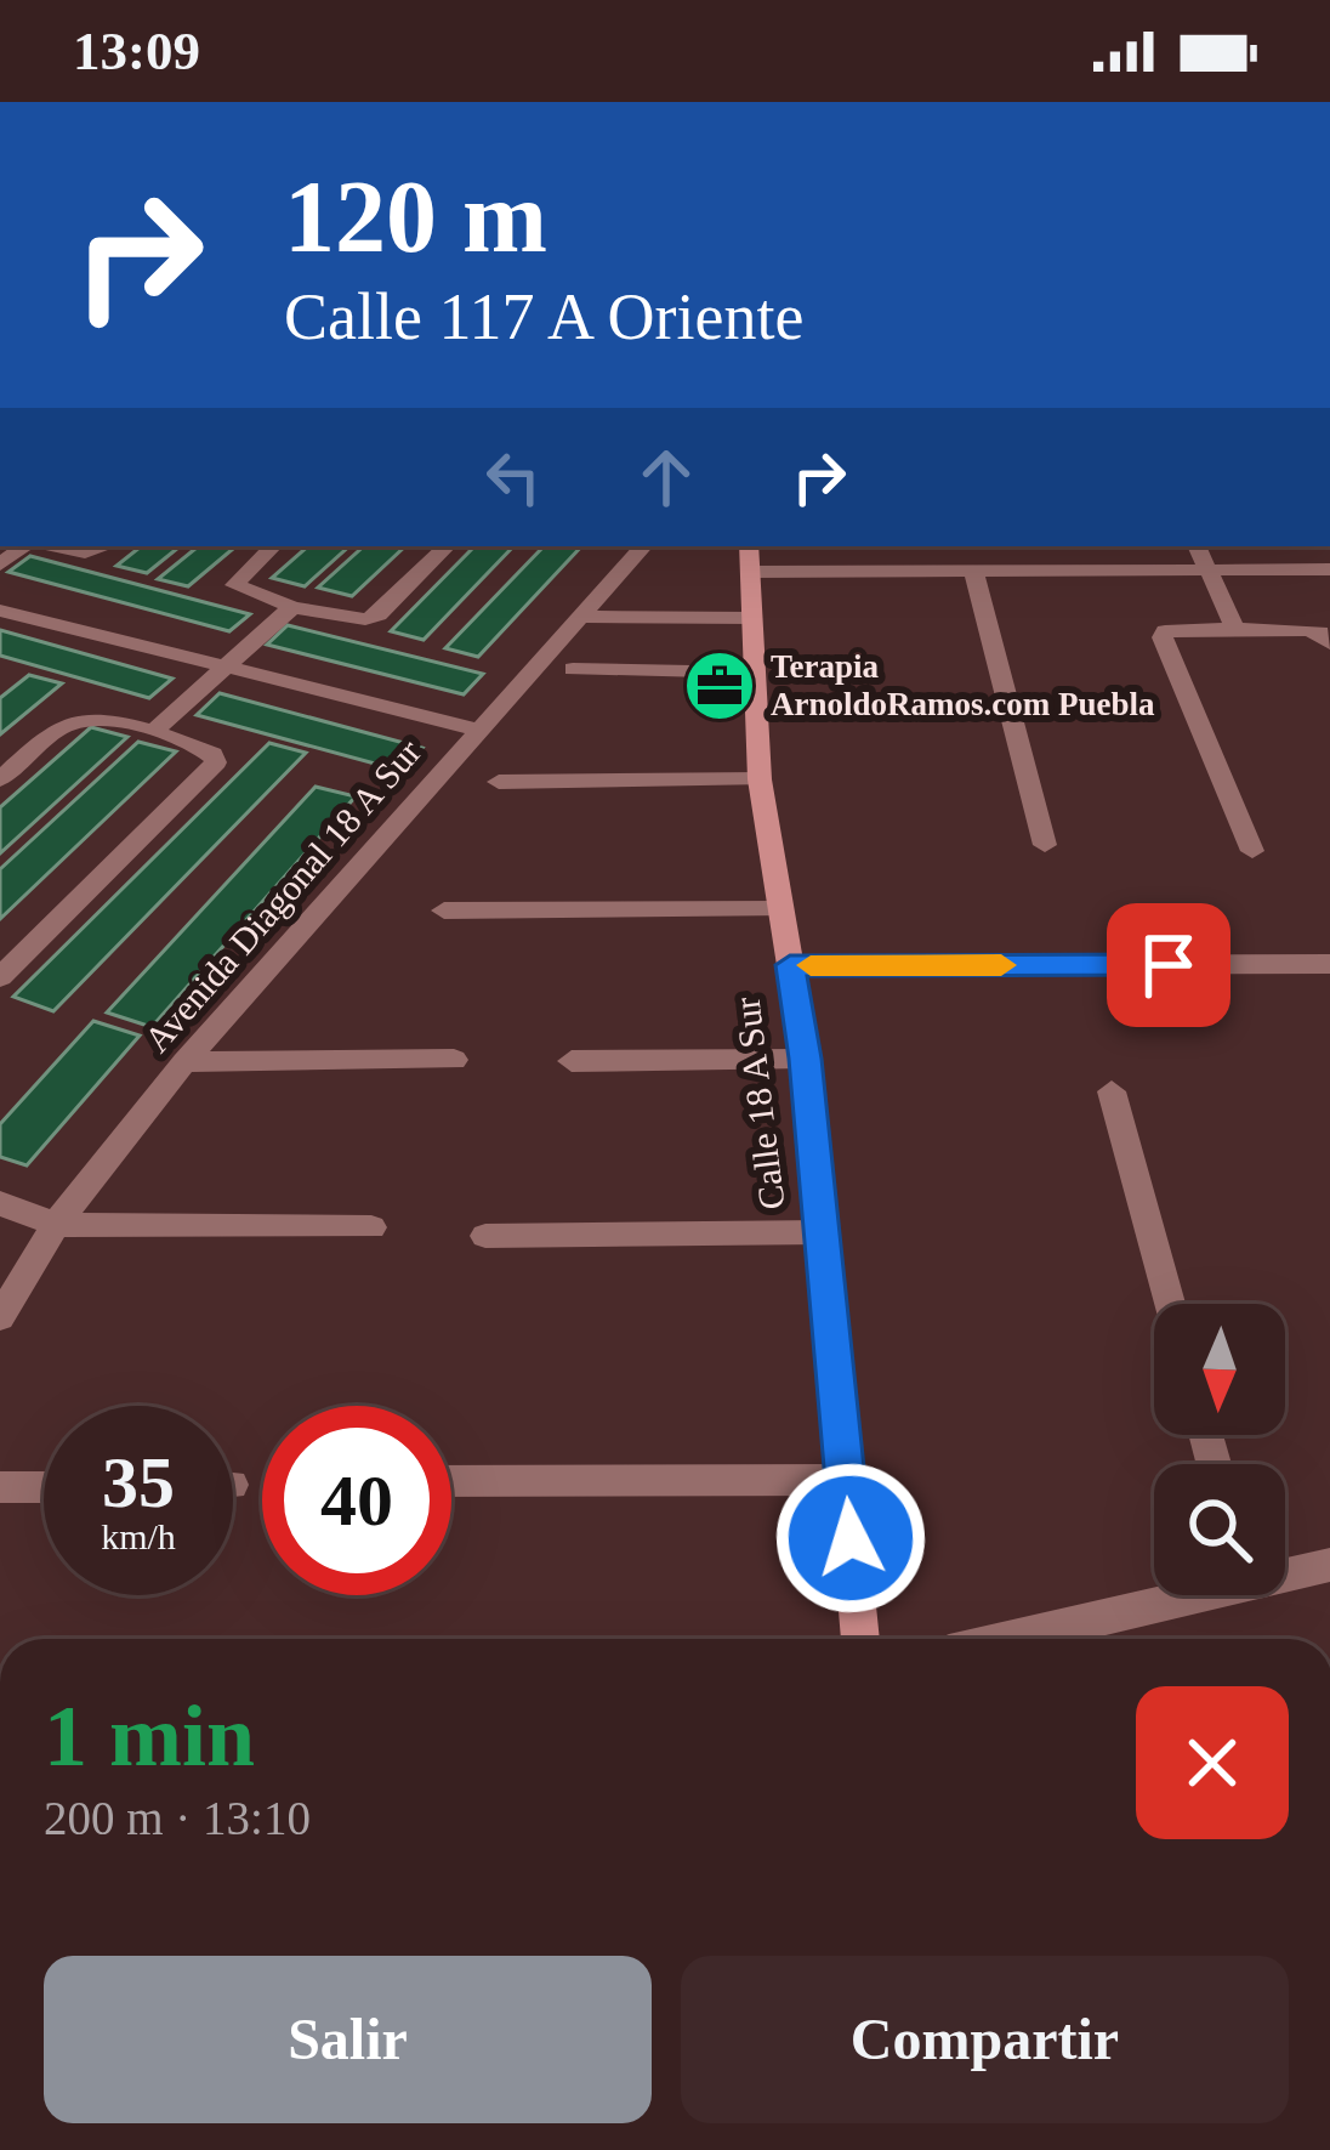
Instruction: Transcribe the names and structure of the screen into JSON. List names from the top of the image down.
{
  "streets": {
    "street": ["Avenida Diagonal 18 A Sur", "Calle 18 A Sur"]
  },
  "places": {
    "office": ["Terapia ArnoldoRamos.com Puebla"]
  },
  "north": "bottom",
  "page": {
    "status": "13:09",
    "turn": ["120 m", "Calle 117 A Oriente"],
    "speed": "35 km/h",
    "limit": "40",
    "heading": ["1 min", "200 m · 13:10"],
    "buttons": ["Salir", "Compartir"]
  }
}
